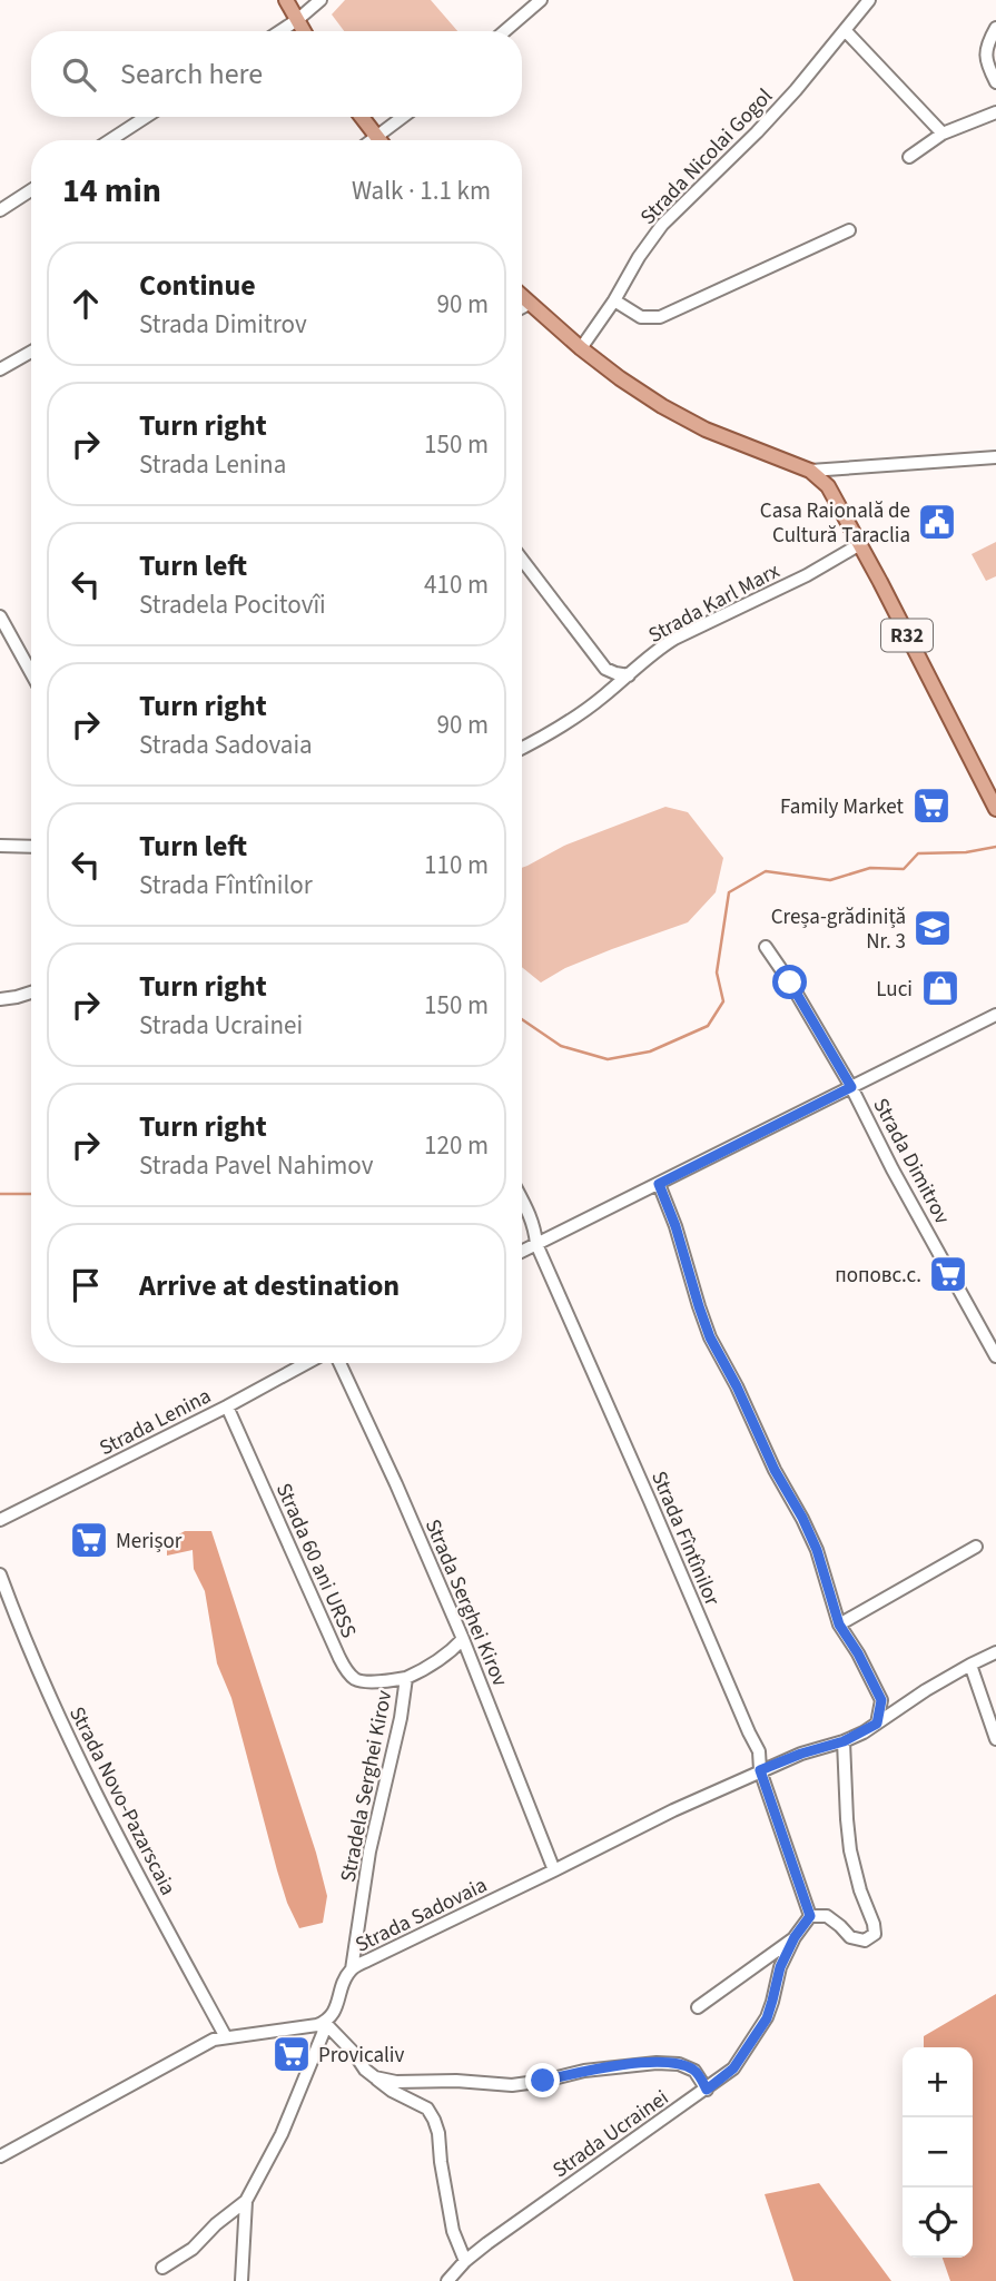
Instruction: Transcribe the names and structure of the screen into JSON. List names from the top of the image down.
{
  "streets": {
    "main road": ["R32"],
    "street": [
      "Strada Nicolai Gogol",
      "Strada Karl Marx",
      "Strada Dimitrov",
      "Strada Lenina",
      "Strada Fîntînilor",
      "Strada 60 ani URSS",
      "Strada Serghei Kirov",
      "Stradela Serghei Kirov",
      "Strada Novo-Pazarscaia",
      "Strada Sadovaia",
      "Strada Ucrainei"
    ]
  },
  "crossings": [
    ["Strada Nicolai Gogol", "R32"],
    ["Strada Karl Marx", "R32"],
    ["Strada Lenina", "Strada 60 ani URSS"],
    ["Strada Fîntînilor", "Strada Sadovaia"],
    ["Strada Fîntînilor", "Strada Ucrainei"],
    ["Strada 60 ani URSS", "Stradela Serghei Kirov"],
    ["Strada Serghei Kirov", "Stradela Serghei Kirov"],
    ["Strada Serghei Kirov", "Strada Sadovaia"],
    ["Stradela Serghei Kirov", "Strada Sadovaia"]
  ],
  "places": {
    "public building": ["Casa Raională de Cultură Taraclia"],
    "supermarket": [
      "Family Market",
      "поповс.с.",
      "Merișor",
      "Provicaliv"
    ],
    "school or university": ["Creșa-grădiniță Nr. 3"],
    "shop": ["Luci"]
  },
  "page": {
    "search": "Search here",
    "heading": ["14 min", "Walk · 1.1 km"],
    "list": [
      ["Continue", "Strada Dimitrov", "90 m"],
      ["Turn right", "Strada Lenina", "150 m"],
      ["Turn left", "Stradela Pocitovîi", "410 m"],
      ["Turn right", "Strada Sadovaia", "90 m"],
      ["Turn left", "Strada Fîntînilor", "110 m"],
      ["Turn right", "Strada Ucrainei", "150 m"],
      ["Turn right", "Strada Pavel Nahimov", "120 m"],
      "Arrive at destination"
    ],
    "map_buttons": ["+", "−"]
  }
}
